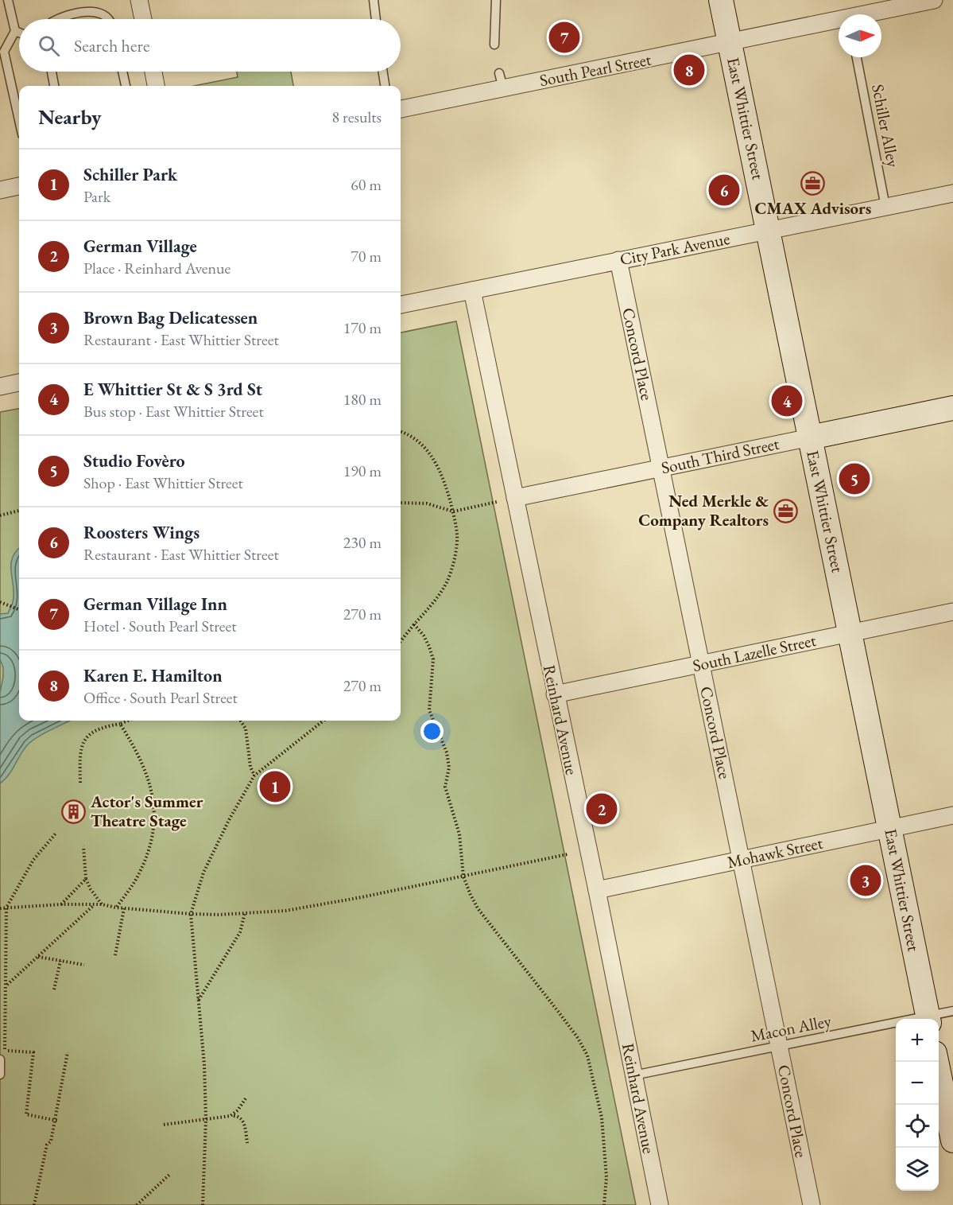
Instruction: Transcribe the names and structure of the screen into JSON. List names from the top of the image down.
{
  "streets": {
    "street": [
      "South Pearl Street",
      "East Whittier Street",
      "City Park Avenue",
      "Concord Place",
      "South Third Street",
      "South Lazelle Street",
      "Reinhard Avenue",
      "Mohawk Street"
    ],
    "lane": ["Schiller Alley", "Macon Alley"]
  },
  "crossings": [
    ["South Pearl Street", "East Whittier Street"],
    ["East Whittier Street", "City Park Avenue"],
    ["East Whittier Street", "South Third Street"],
    ["East Whittier Street", "South Lazelle Street"],
    ["East Whittier Street", "Mohawk Street"],
    ["Schiller Alley", "City Park Avenue"],
    ["City Park Avenue", "Concord Place"],
    ["City Park Avenue", "Reinhard Avenue"],
    ["Concord Place", "South Third Street"],
    ["Concord Place", "South Lazelle Street"],
    ["Concord Place", "Mohawk Street"],
    ["Concord Place", "Macon Alley"],
    ["South Third Street", "Reinhard Avenue"],
    ["South Lazelle Street", "Reinhard Avenue"],
    ["Reinhard Avenue", "Mohawk Street"],
    ["Reinhard Avenue", "Macon Alley"]
  ],
  "places": {
    "office": ["CMAX Advisors", "Ned Merkle & Company Realtors"],
    "building": ["Actor's Summer Theatre Stage"]
  },
  "north": "right",
  "page": {
    "search": "Search here",
    "pins": [
      "7",
      "8",
      "6",
      "4",
      "5",
      "1",
      "2",
      "3"
    ],
    "heading": ["Nearby", "8 results"],
    "list": [
      {
        "mark": "1",
        "name": "Schiller Park",
        "note": "Park",
        "value": "60 m"
      },
      {
        "mark": "2",
        "name": "German Village",
        "note": "Place · Reinhard Avenue",
        "value": "70 m"
      },
      {
        "mark": "3",
        "name": "Brown Bag Delicatessen",
        "note": "Restaurant · East Whittier Street",
        "value": "170 m"
      },
      {
        "mark": "4",
        "name": "E Whittier St & S 3rd St",
        "note": "Bus stop · East Whittier Street",
        "value": "180 m"
      },
      {
        "mark": "5",
        "name": "Studio Fovèro",
        "note": "Shop · East Whittier Street",
        "value": "190 m"
      },
      {
        "mark": "6",
        "name": "Roosters Wings",
        "note": "Restaurant · East Whittier Street",
        "value": "230 m"
      },
      {
        "mark": "7",
        "name": "German Village Inn",
        "note": "Hotel · South Pearl Street",
        "value": "270 m"
      },
      {
        "mark": "8",
        "name": "Karen E. Hamilton",
        "note": "Office · South Pearl Street",
        "value": "270 m"
      }
    ],
    "map_buttons": ["+", "−"]
  }
}
